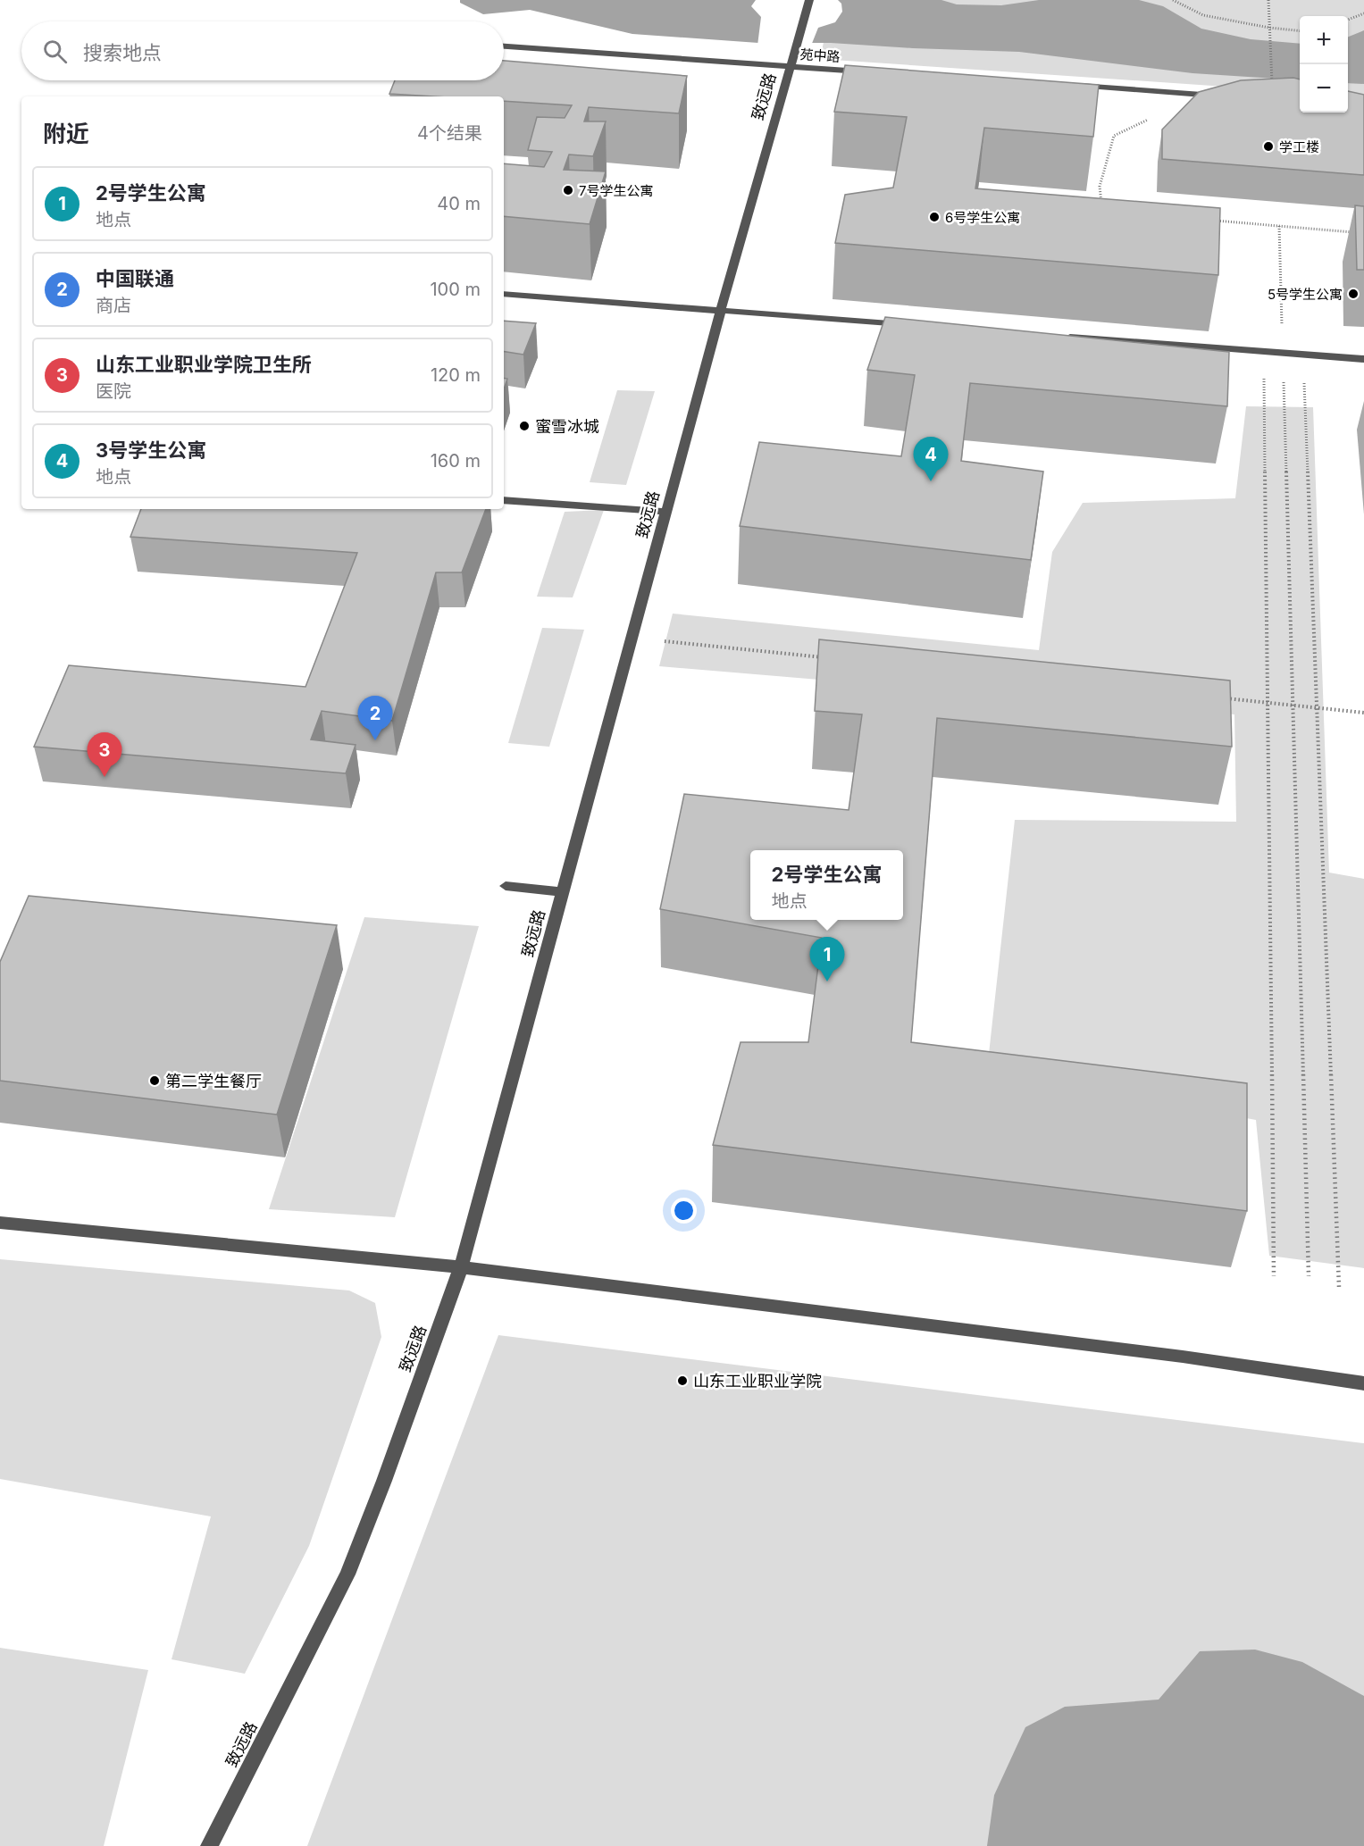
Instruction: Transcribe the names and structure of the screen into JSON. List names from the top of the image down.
{
  "streets": {
    "lane": ["苑中路", "致远路"]
  },
  "crossings": [
    ["苑中路", "致远路"]
  ],
  "places": [
    "学工楼",
    "7号学生公寓",
    "6号学生公寓",
    "5号学生公寓",
    "蜜雪冰城",
    "第二学生餐厅",
    "山东工业职业学院"
  ],
  "page": {
    "map_buttons": ["+", "−"],
    "search": "搜索地点",
    "heading": ["附近", "4个结果"],
    "list": [
      {
        "mark": "1",
        "name": "2号学生公寓",
        "note": "地点",
        "value": "40 m"
      },
      {
        "mark": "2",
        "name": "中国联通",
        "note": "商店",
        "value": "100 m"
      },
      {
        "mark": "3",
        "name": "山东工业职业学院卫生所",
        "note": "医院",
        "value": "120 m"
      },
      {
        "mark": "4",
        "name": "3号学生公寓",
        "note": "地点",
        "value": "160 m"
      }
    ],
    "pins": [
      "4",
      "2",
      "3",
      "1"
    ],
    "popup": ["2号学生公寓", "地点"]
  }
}
